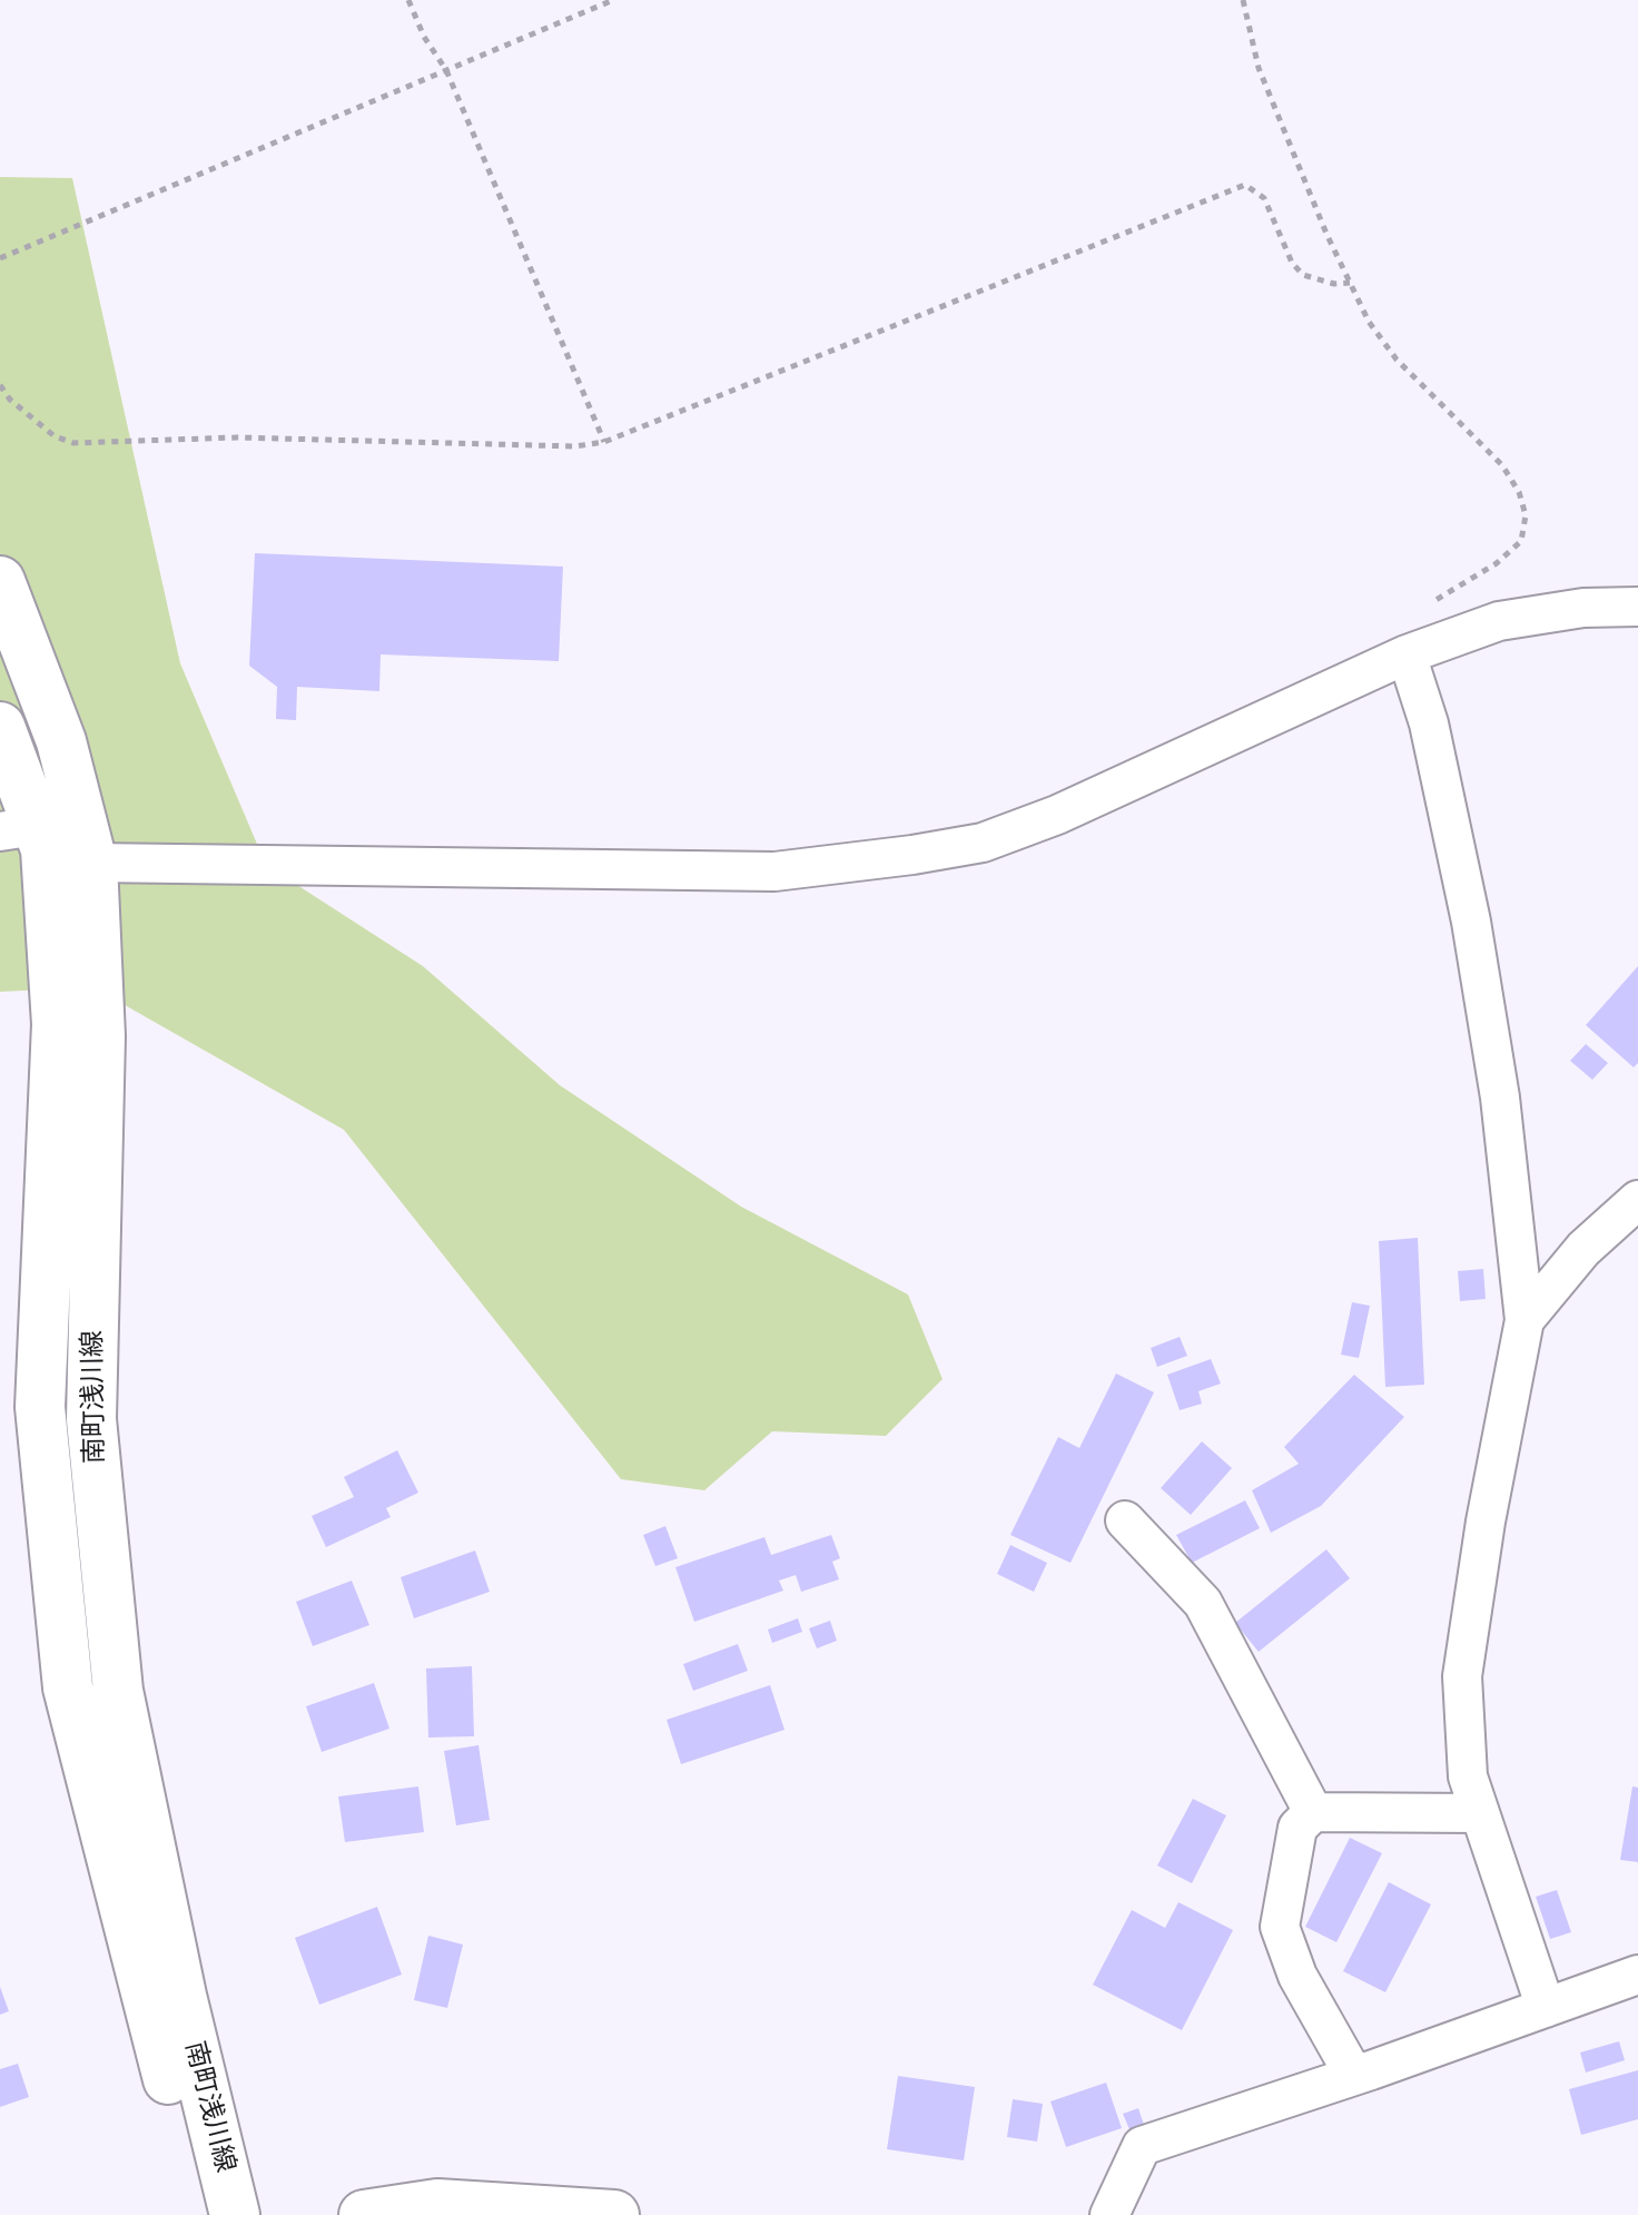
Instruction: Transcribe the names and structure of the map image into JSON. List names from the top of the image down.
{
  "streets": {
    "street": ["南町浅川線"]
  }
}
